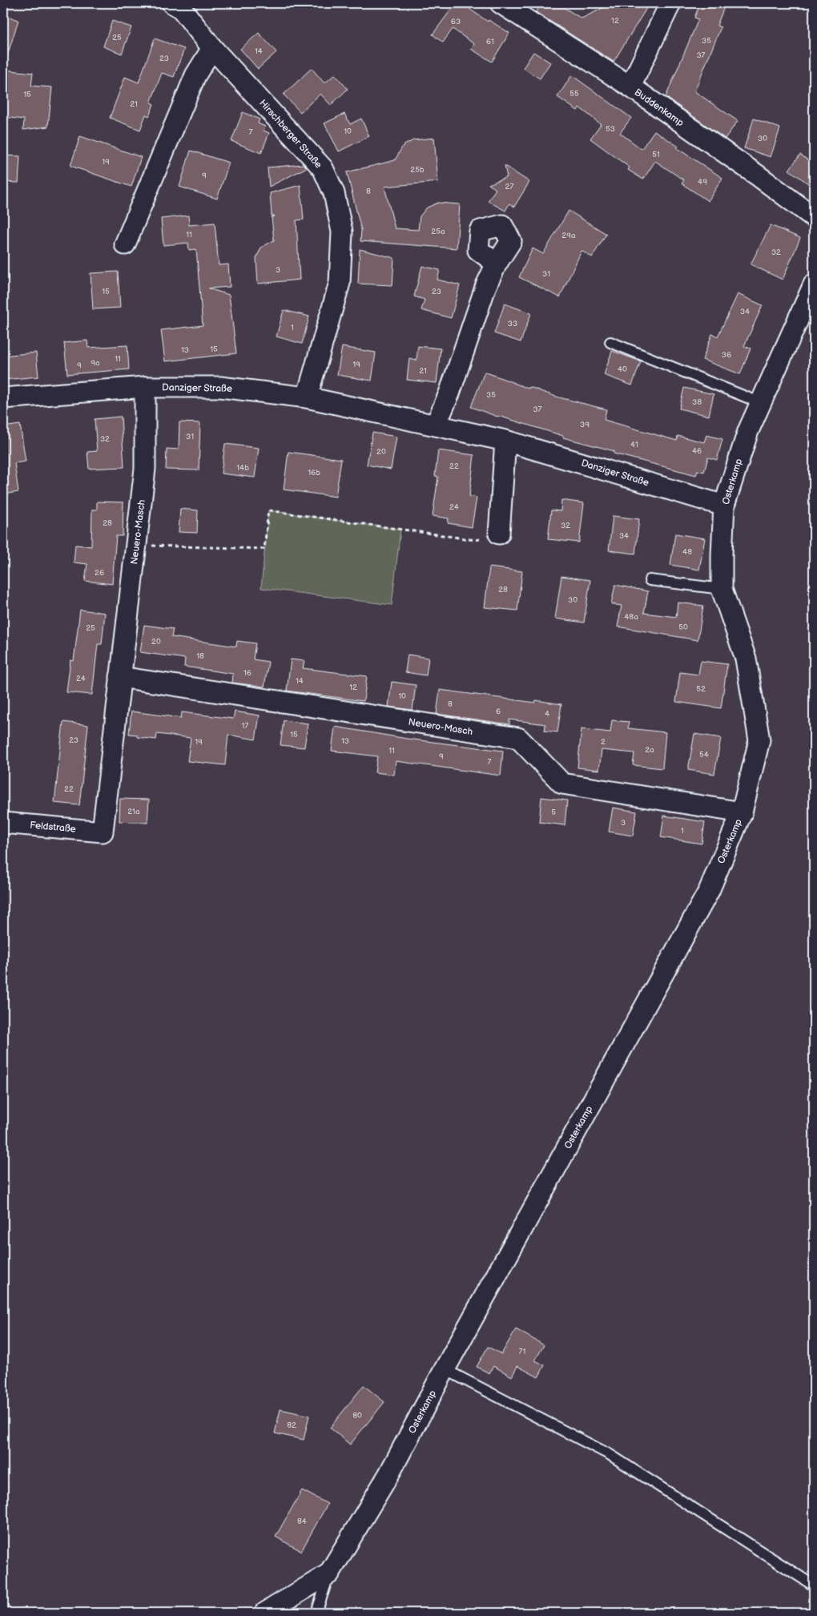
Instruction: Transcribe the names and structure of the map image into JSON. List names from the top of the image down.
{
  "streets": {
    "street": [
      "Buddenkamp",
      "Hirschberger Straße",
      "Danziger Straße",
      "Osterkamp",
      "Neuero-Masch",
      "Feldstraße"
    ]
  },
  "crossings": [
    ["Hirschberger Straße", "Danziger Straße"],
    ["Danziger Straße", "Osterkamp"],
    ["Danziger Straße", "Neuero-Masch"],
    ["Osterkamp", "Neuero-Masch"],
    ["Neuero-Masch", "Feldstraße"]
  ],
  "house_numbers": [
    "12",
    "63",
    "25",
    "35",
    "61",
    "14",
    "37",
    "23",
    "55",
    "15",
    "21",
    "53",
    "10",
    "7",
    "30",
    "51",
    "19",
    "25b",
    "9",
    "49",
    "27",
    "8",
    "25a",
    "11",
    "29a",
    "32",
    "3",
    "31",
    "15",
    "23",
    "34",
    "33",
    "1",
    "15",
    "13",
    "36",
    "11",
    "9a",
    "19",
    "9",
    "40",
    "21",
    "35",
    "38",
    "37",
    "39",
    "31",
    "32",
    "41",
    "46",
    "20",
    "22",
    "14b",
    "16b",
    "24",
    "28",
    "32",
    "34",
    "48",
    "26",
    "28",
    "30",
    "48a",
    "50",
    "25",
    "20",
    "18",
    "16",
    "24",
    "14",
    "12",
    "52",
    "10",
    "8",
    "6",
    "4",
    "17",
    "15",
    "23",
    "13",
    "19",
    "2",
    "2a",
    "11",
    "54",
    "9",
    "7",
    "22",
    "21a",
    "5",
    "3",
    "1",
    "71",
    "80",
    "82",
    "84"
  ]
}
